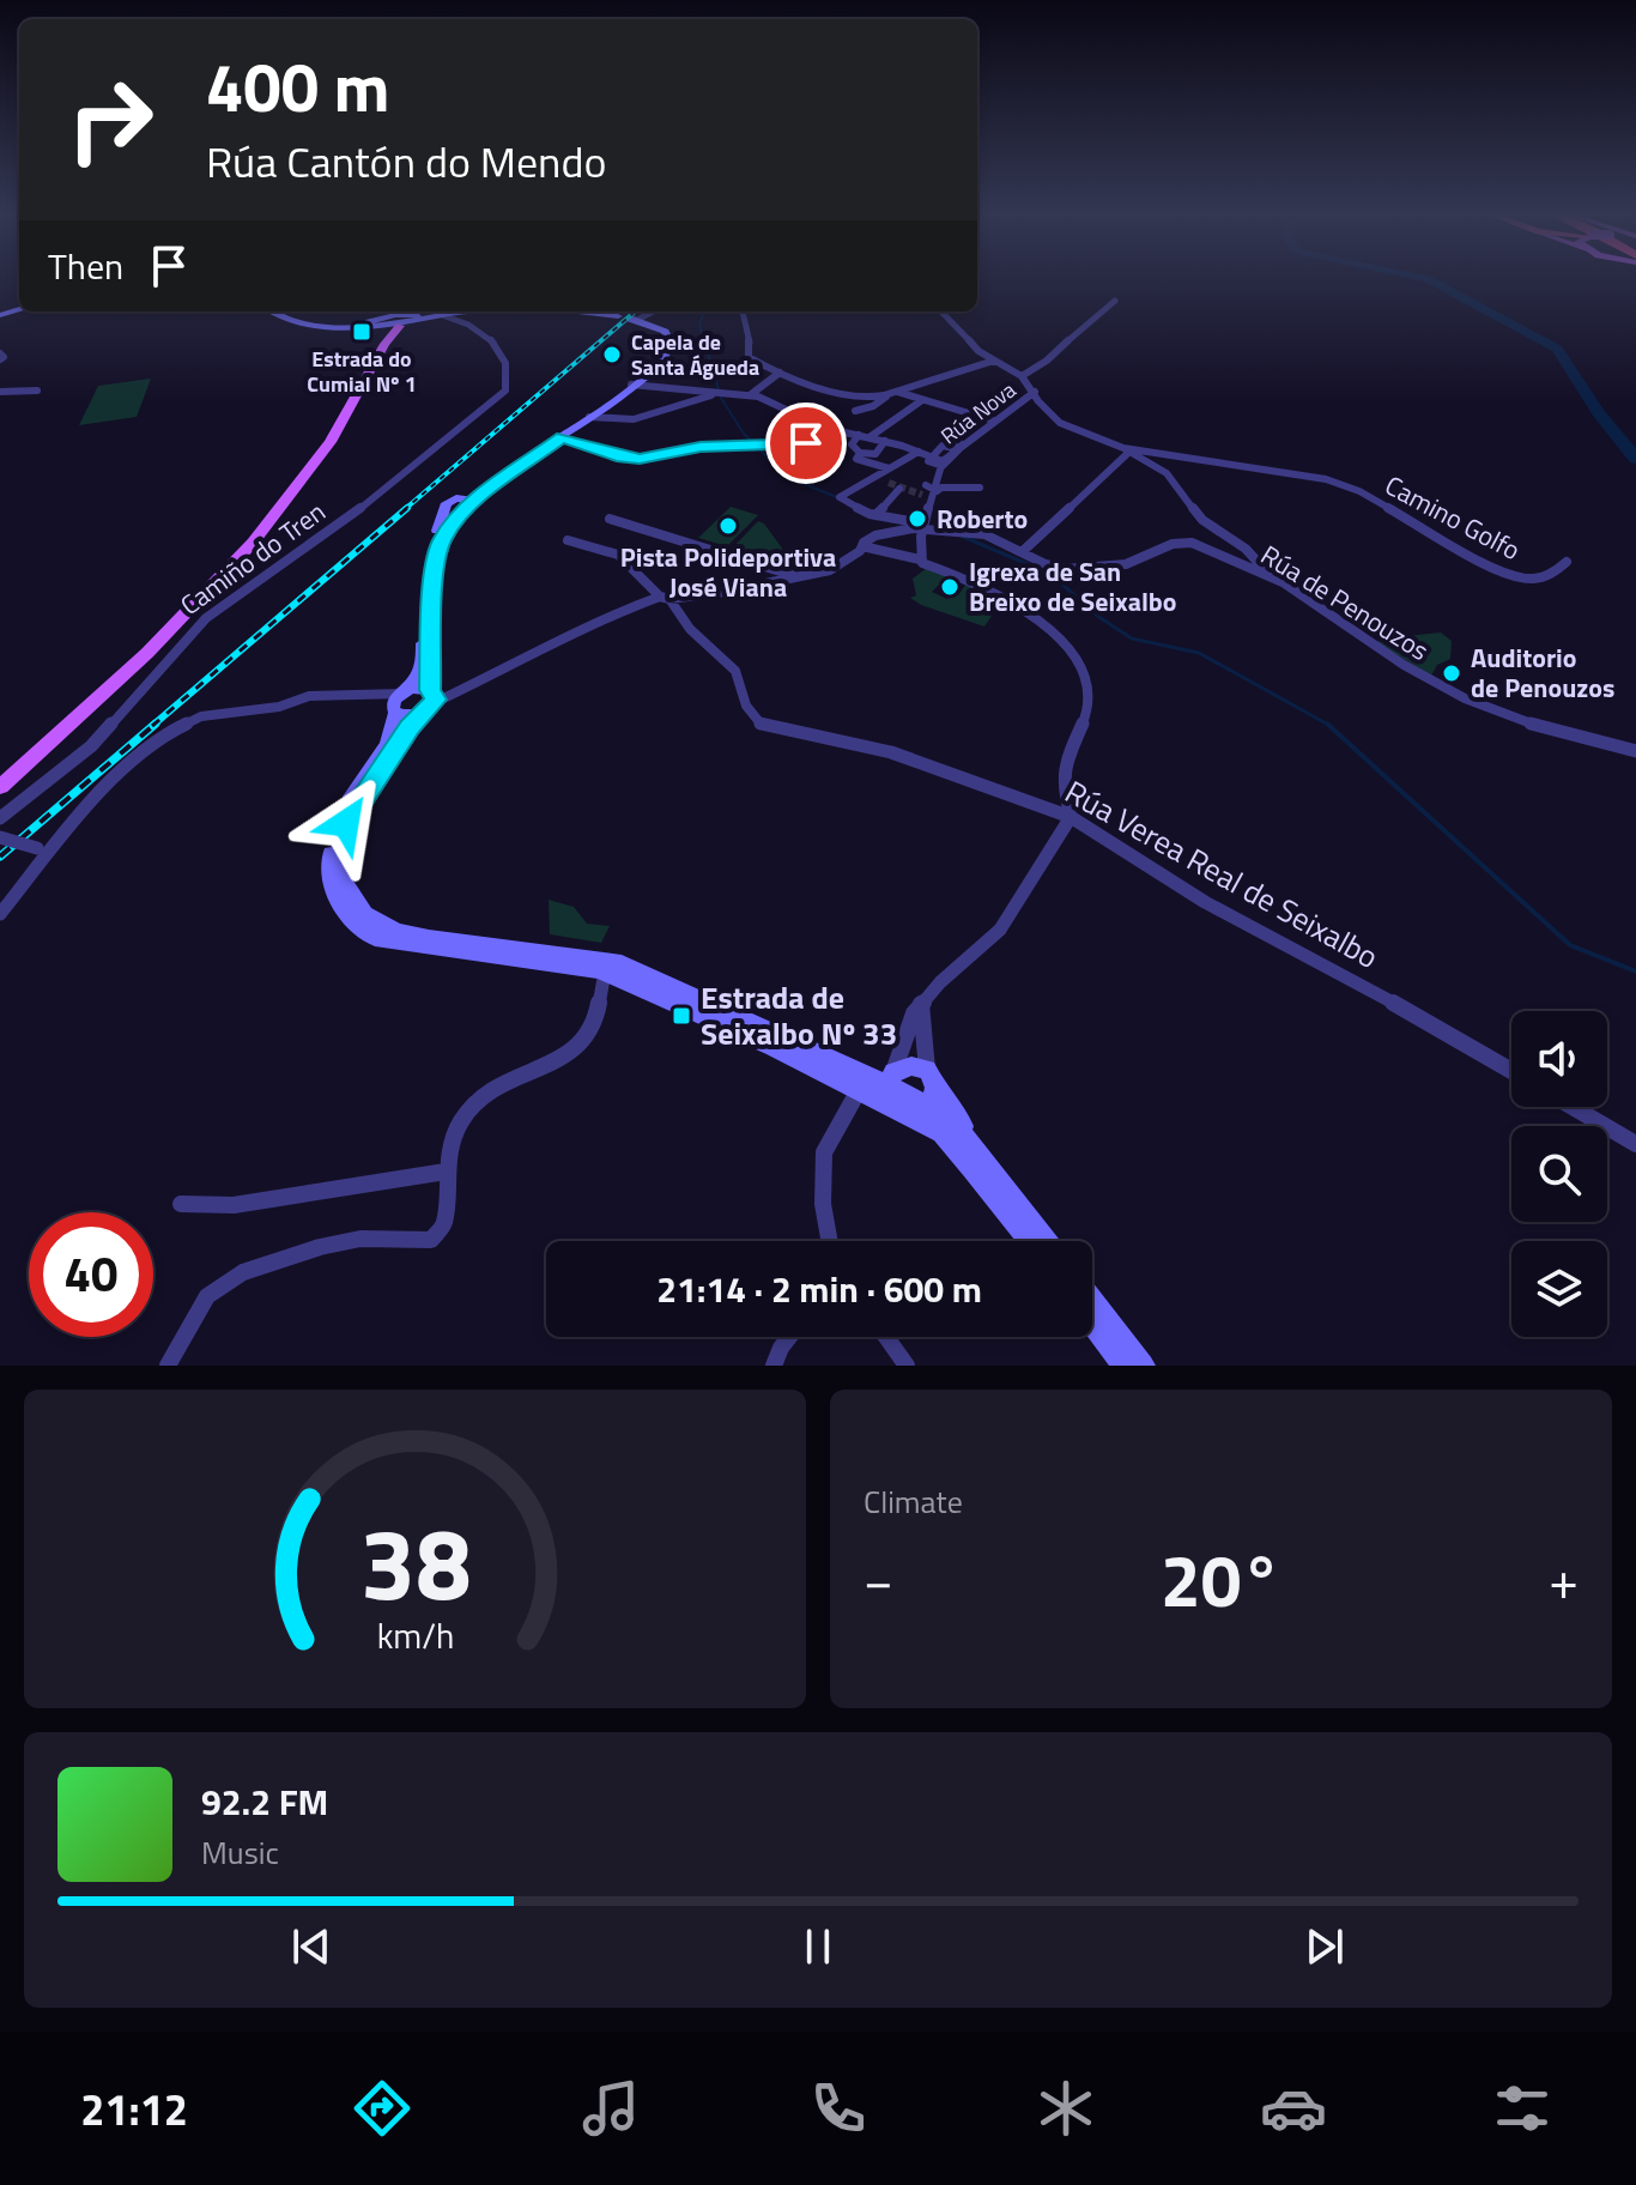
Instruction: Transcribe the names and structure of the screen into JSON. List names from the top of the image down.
{
  "streets": {
    "street": [
      "Rúa Nova",
      "Camino Golfo",
      "Camiño do Tren",
      "Rúa de Penouzos",
      "Rúa Verea Real de Seixalbo"
    ]
  },
  "places": {
    "transit": ["Estrada do Cumial Nº 1", "Estrada de Seixalbo Nº 33"],
    "other": [
      "Capela de Santa Águeda",
      "Roberto",
      "Pista Polideportiva José Viana",
      "Igrexa de San Breixo de Seixalbo",
      "Auditorio de Penouzos"
    ]
  },
  "page": {
    "turn": ["400 m", "Rúa Cantón do Mendo"],
    "then": "Then",
    "limit": "40",
    "trip": "21:14 · 2 min · 600 m",
    "tile": "Climate",
    "heat": ["−", "20°", "+"],
    "song": ["92.2 FM", "Music"],
    "tabs": "21:12",
    "gauge": ["38", "km/h"]
  }
}
